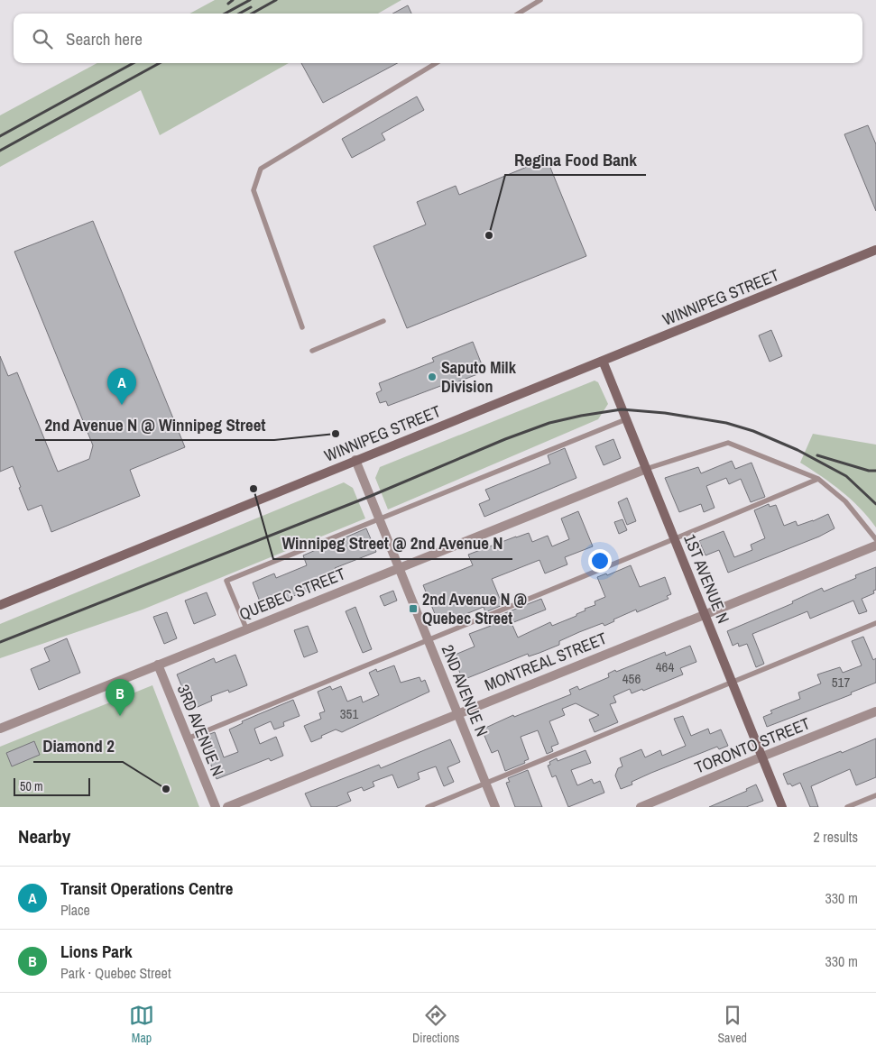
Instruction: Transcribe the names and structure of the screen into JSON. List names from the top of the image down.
{
  "streets": {
    "main road": ["WINNIPEG STREET", "1ST AVENUE N"],
    "street": [
      "QUEBEC STREET",
      "MONTREAL STREET",
      "2ND AVENUE N",
      "3RD AVENUE N",
      "TORONTO STREET"
    ]
  },
  "crossings": [
    ["WINNIPEG STREET", "1ST AVENUE N"],
    ["WINNIPEG STREET", "2ND AVENUE N"],
    ["1ST AVENUE N", "QUEBEC STREET"],
    ["1ST AVENUE N", "MONTREAL STREET"],
    ["1ST AVENUE N", "TORONTO STREET"],
    ["QUEBEC STREET", "2ND AVENUE N"],
    ["QUEBEC STREET", "3RD AVENUE N"],
    ["MONTREAL STREET", "2ND AVENUE N"]
  ],
  "places": {
    "other": [
      "Regina Food Bank",
      "Saputo Milk Division",
      "2nd Avenue N @ Winnipeg Street",
      "Winnipeg Street @ 2nd Avenue N",
      "Diamond 2"
    ],
    "transit": ["2nd Avenue N @ Quebec Street"]
  },
  "house_numbers": [
    "464",
    "456",
    "517",
    "351"
  ],
  "scale_bar": "50 m",
  "page": {
    "search": "Search here",
    "pins": ["A", "B"],
    "scale": "50 m",
    "heading": ["Nearby", "2 results"],
    "list": [
      {
        "mark": "A",
        "name": "Transit Operations Centre",
        "note": "Place",
        "value": "330 m"
      },
      {
        "mark": "B",
        "name": "Lions Park",
        "note": "Park · Quebec Street",
        "value": "330 m"
      }
    ],
    "nav": ["Map", "Directions", "Saved"]
  }
}
